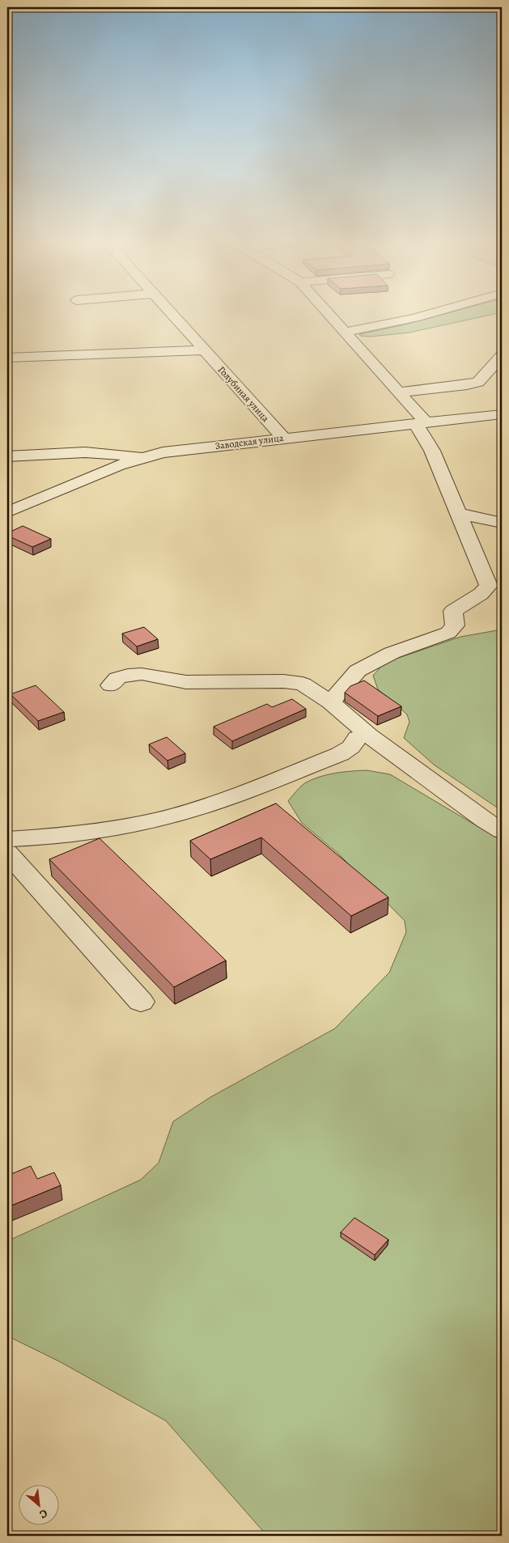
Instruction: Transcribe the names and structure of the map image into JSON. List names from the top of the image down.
{
  "streets": {
    "street": ["Голубиная улица", "Заводская улица"]
  },
  "crossings": [
    ["Голубиная улица", "Заводская улица"]
  ],
  "north": "bottom right"
}
